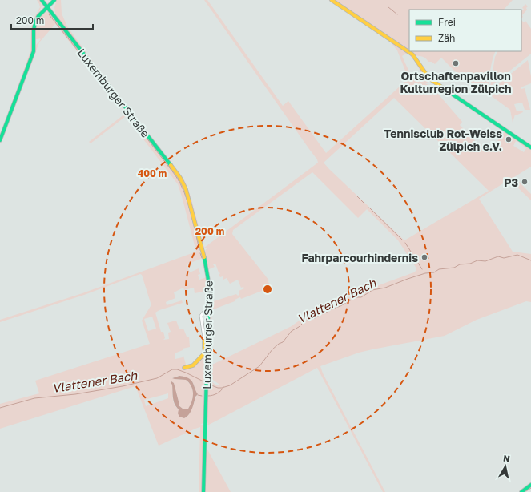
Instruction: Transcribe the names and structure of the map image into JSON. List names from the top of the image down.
{
  "streets": {
    "main road": ["Luxemburger Straße"]
  },
  "water": ["Vlattener Bach"],
  "places": [
    "Ortschaftenpavillon Kulturregion Zülpich",
    "Tennisclub Rot-Weiss Zülpich e.V.",
    "P3",
    "Fahrparcourhindernis"
  ],
  "legend": ["Frei", "Zäh"],
  "scale_bar": "200 m",
  "north": "top",
  "rings": ["400 m", "200 m"]
}
